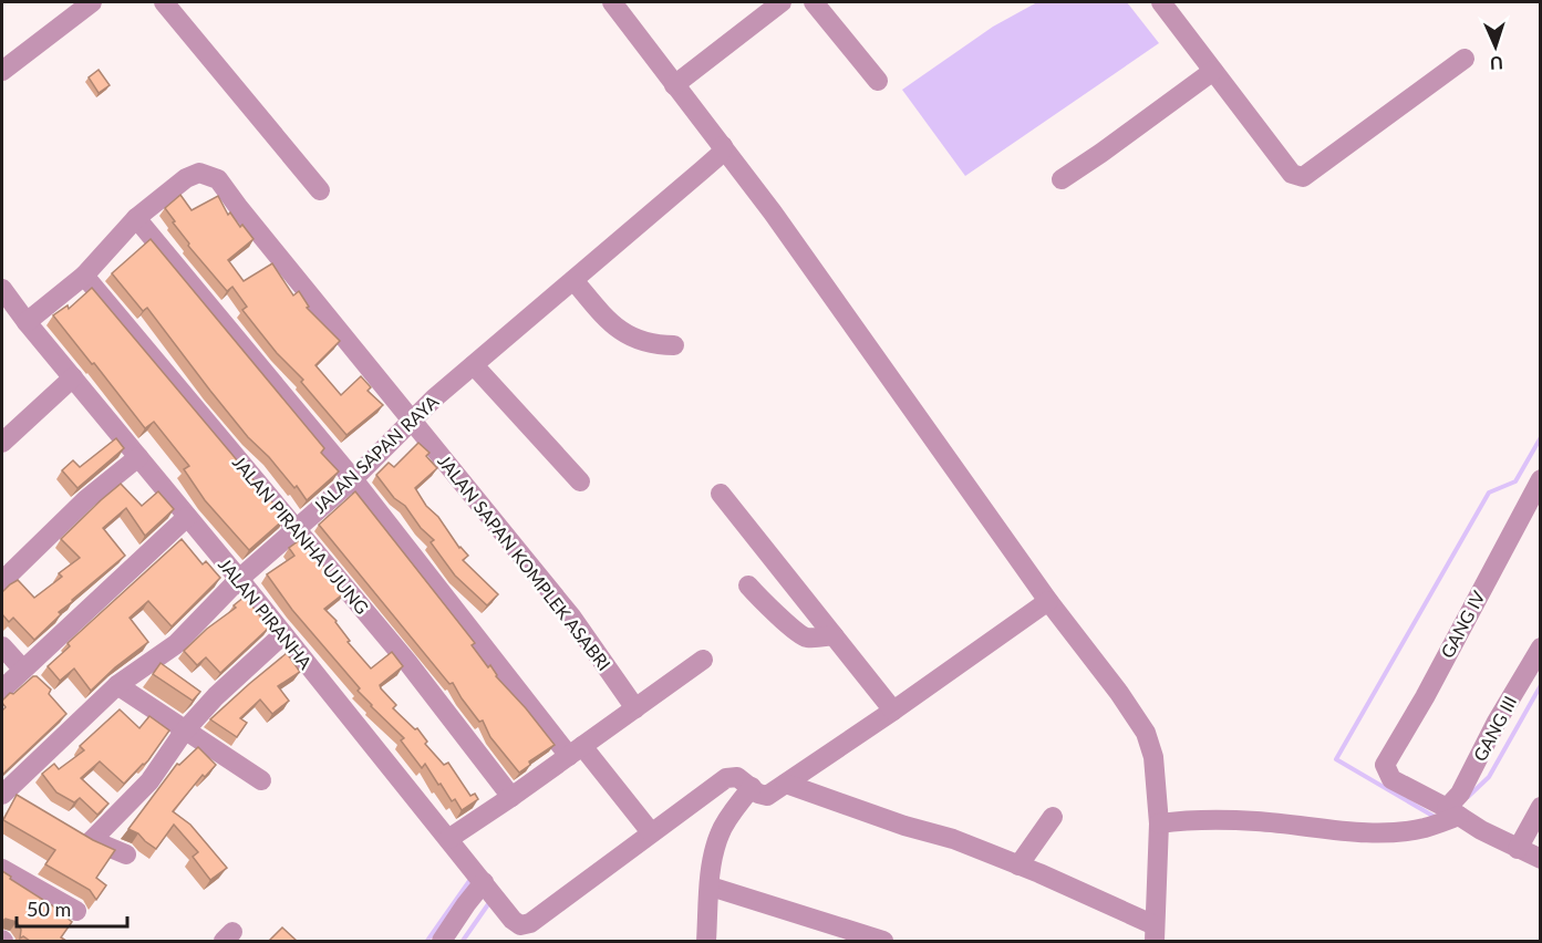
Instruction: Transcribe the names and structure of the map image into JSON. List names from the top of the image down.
{
  "streets": {
    "street": [
      "JALAN SAPAN RAYA",
      "JALAN PIRANHA UJUNG",
      "JALAN SAPAN KOMPLEK ASABRI",
      "JALAN PIRANHA",
      "GANG IV",
      "GANG III"
    ]
  },
  "crossings": [
    ["JALAN SAPAN RAYA", "JALAN PIRANHA UJUNG"],
    ["JALAN SAPAN RAYA", "JALAN SAPAN KOMPLEK ASABRI"],
    ["JALAN SAPAN RAYA", "JALAN PIRANHA"],
    ["JALAN PIRANHA UJUNG", "JALAN SAPAN KOMPLEK ASABRI"],
    ["JALAN SAPAN KOMPLEK ASABRI", "JALAN PIRANHA"],
    ["GANG IV", "GANG III"]
  ],
  "scale_bar": "50 m",
  "north": "bottom"
}
